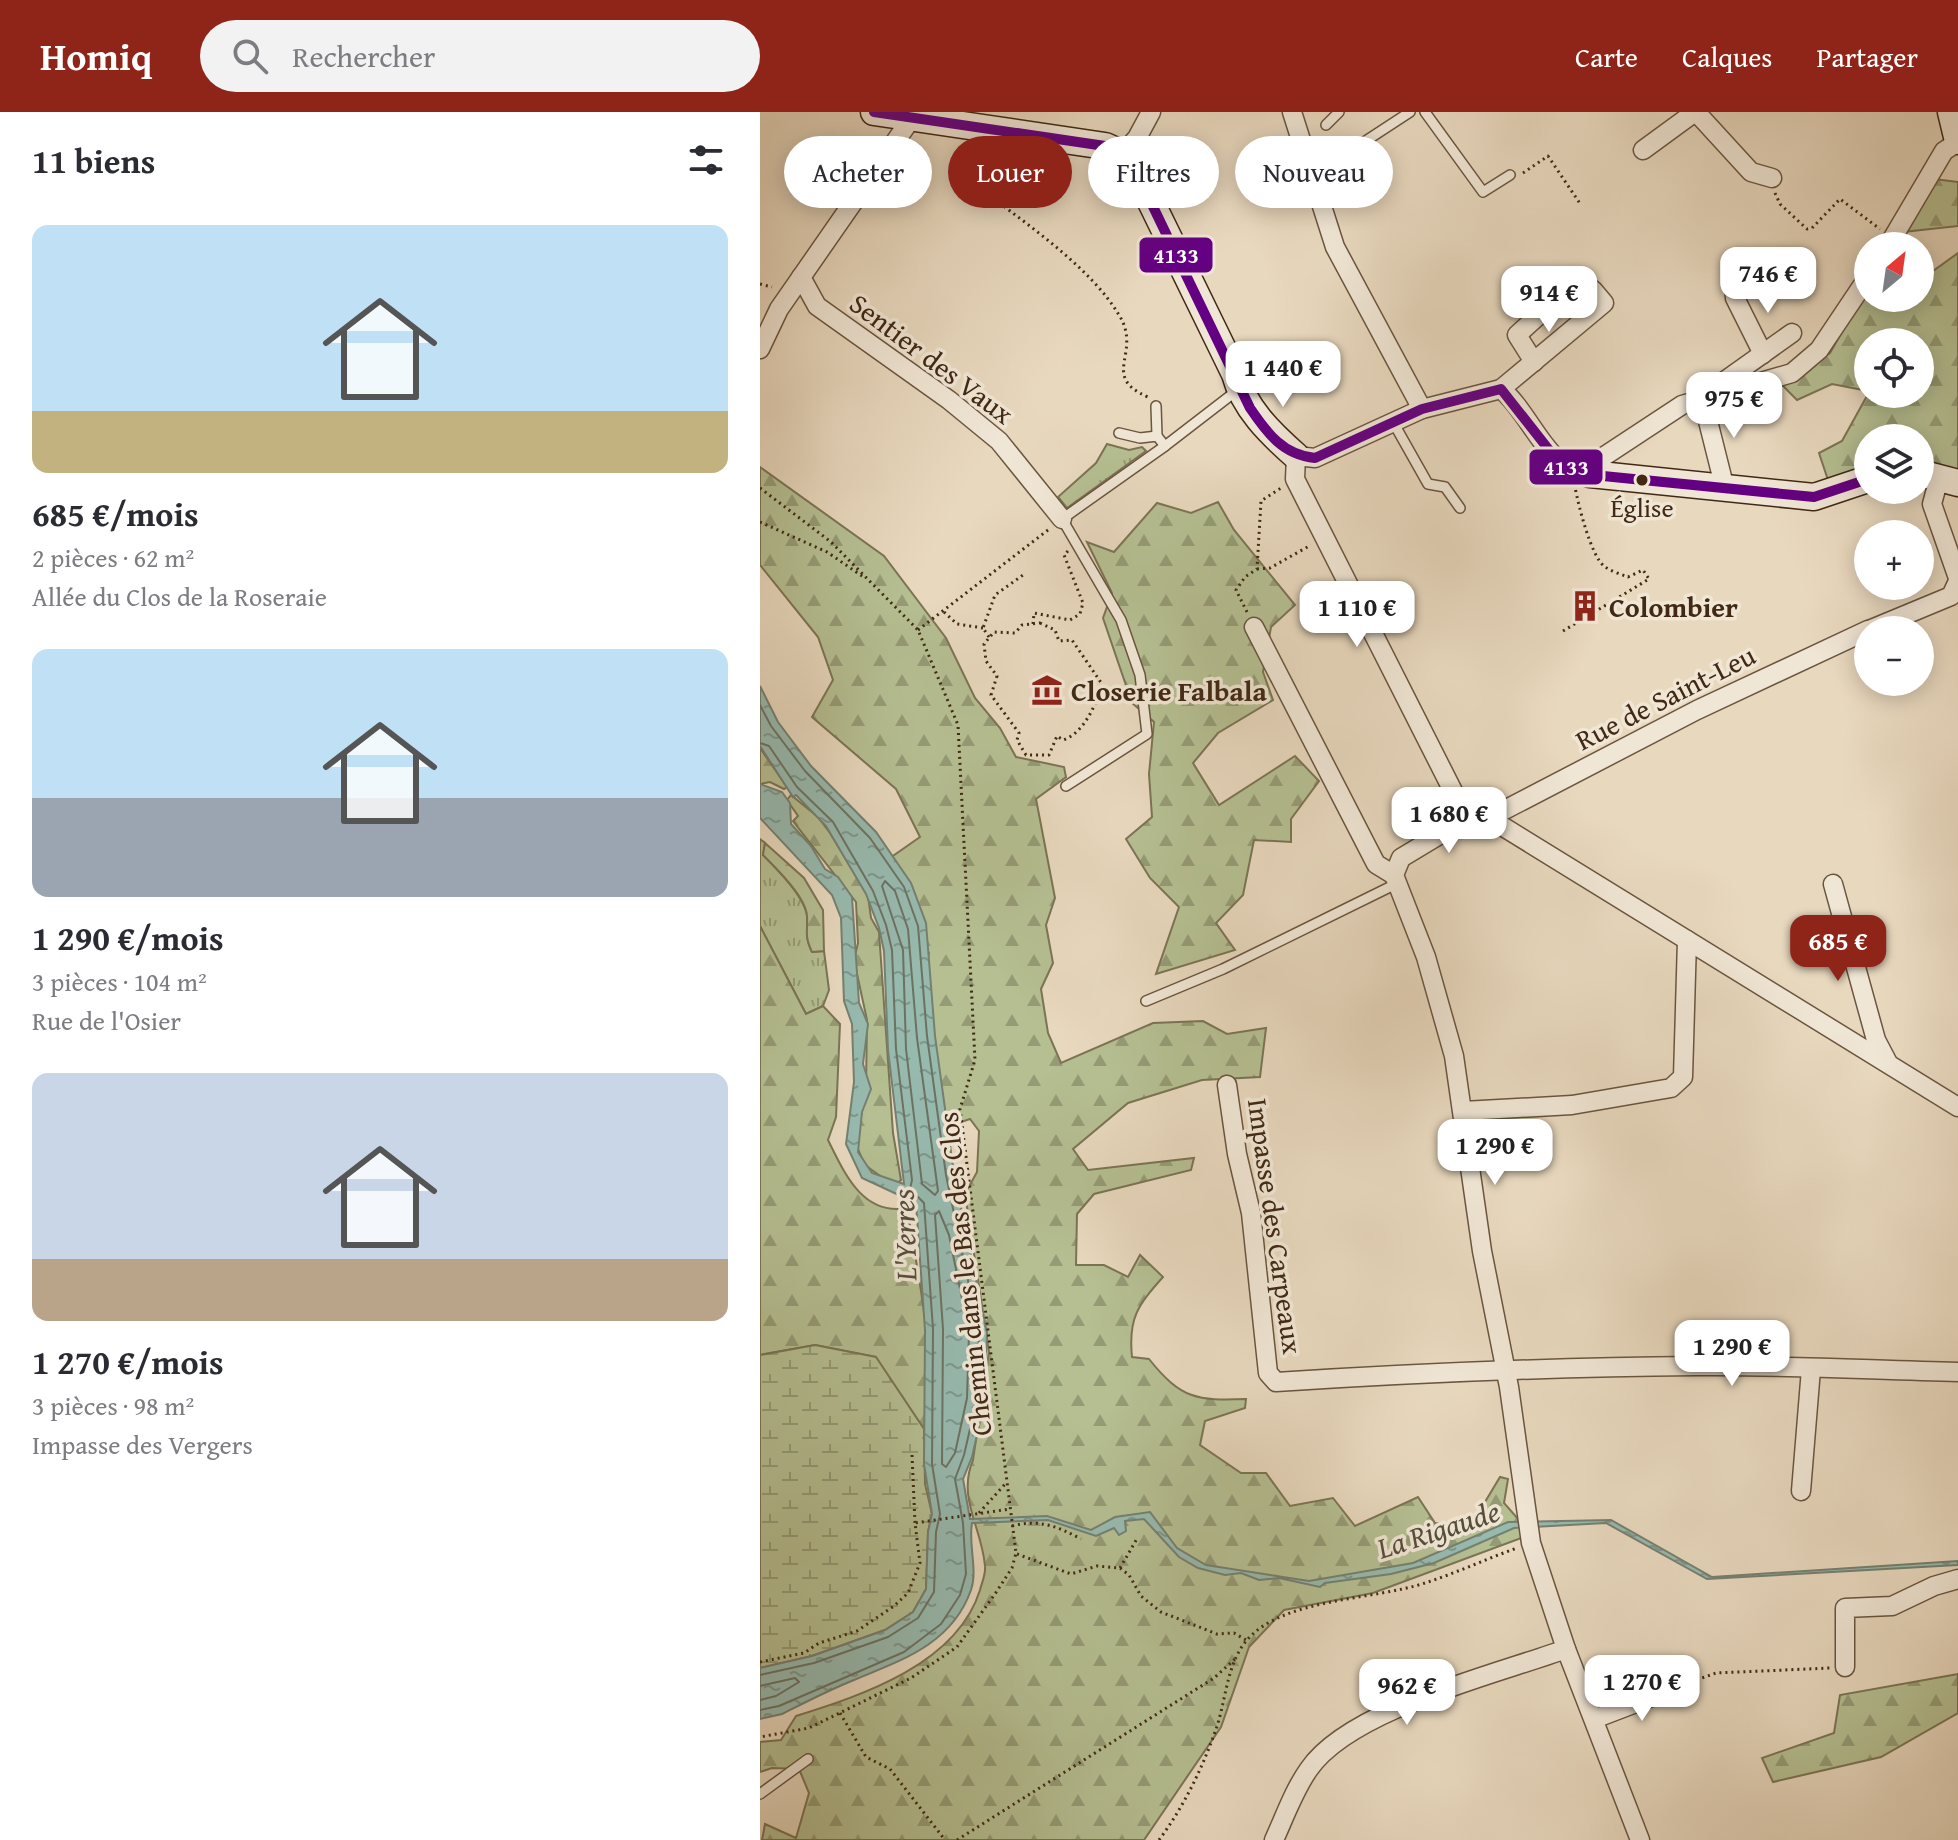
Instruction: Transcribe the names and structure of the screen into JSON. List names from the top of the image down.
{
  "streets": {
    "street": ["Sentier des Vaux", "Rue de Saint-Leu", "Impasse des Carpeaux"],
    "path": ["Chemin dans le Bas des Clos"]
  },
  "water": ["L'Yerres", "La Rigaude"],
  "places": {
    "other": ["Église"],
    "building": ["Colombier"],
    "museum": ["Closerie Falbala"]
  },
  "lines": ["transit line 4133"],
  "north": "top right",
  "page": {
    "header": "Homiq",
    "search": "Rechercher",
    "nav": ["Carte", "Calques", "Partager"],
    "heading": "11 biens",
    "chip": [
      "Acheter",
      "Louer",
      "Filtres",
      "Nouveau"
    ],
    "list": [
      {
        "name": "685 €/mois",
        "note": "2 pièces · 62 m² · Allée du Clos de la Roseraie"
      },
      {
        "name": "1 290 €/mois",
        "note": "3 pièces · 104 m² · Rue de l'Osier"
      },
      {
        "name": "1 270 €/mois",
        "note": "3 pièces · 98 m² · Impasse des Vergers"
      }
    ],
    "map_buttons": ["+", "−"],
    "price": [
      "746 €",
      "914 €",
      "1 440 €",
      "975 €",
      "1 110 €",
      "1 680 €",
      "685 €",
      "1 290 €",
      "1 290 €",
      "1 270 €",
      "962 €"
    ]
  }
}
